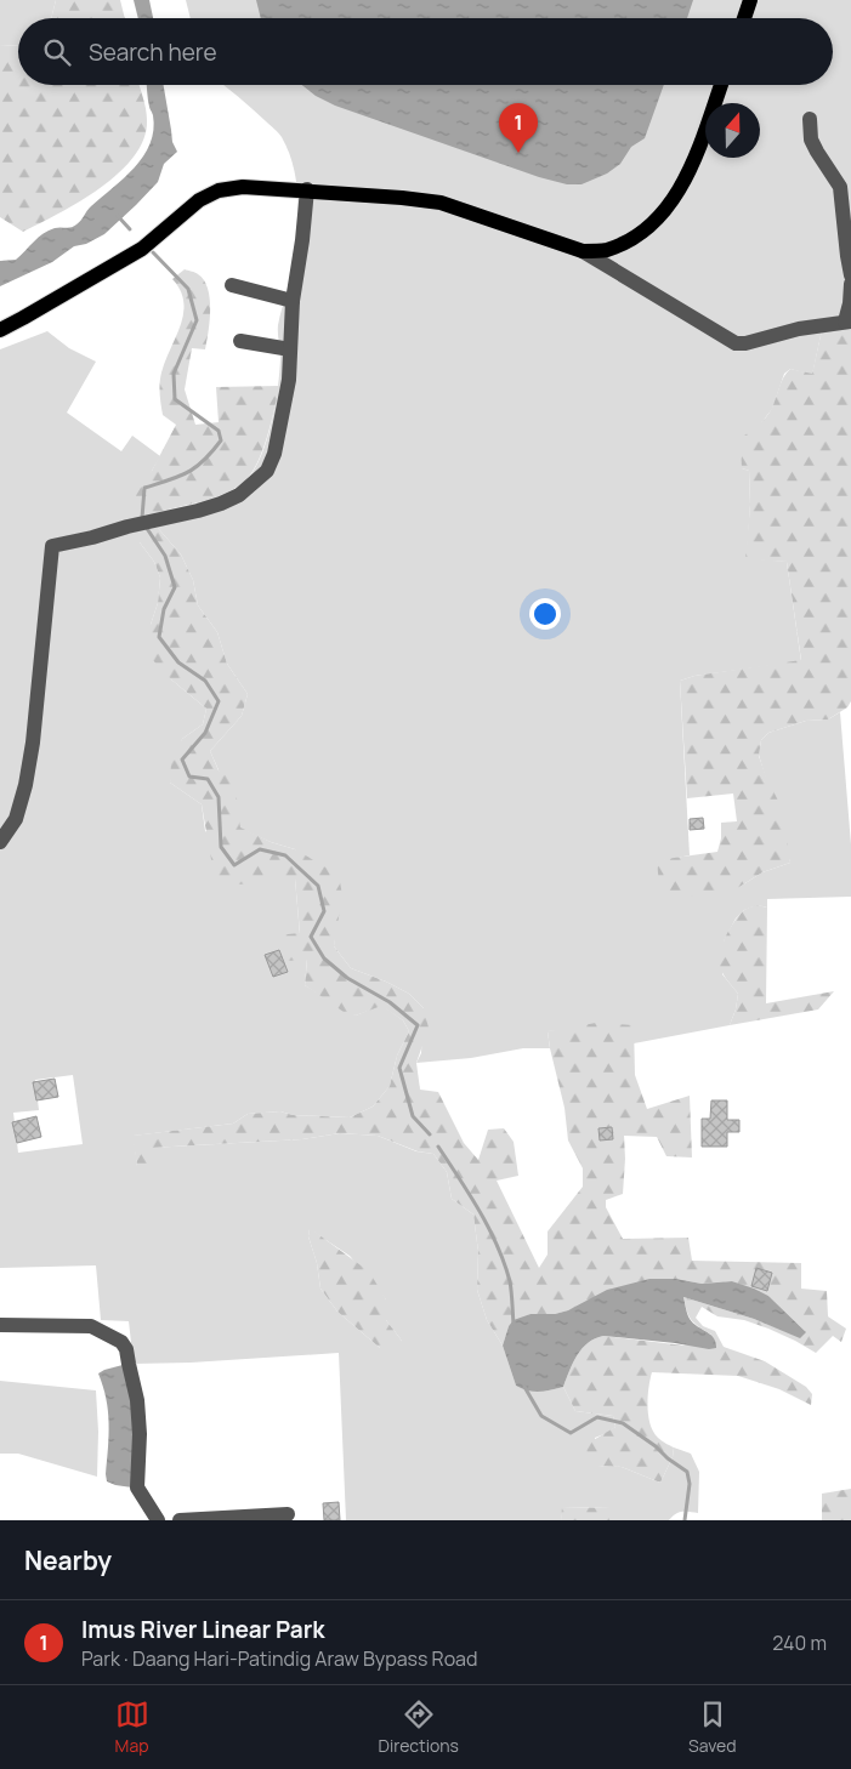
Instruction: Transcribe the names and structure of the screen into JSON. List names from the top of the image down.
{
  "north": "top",
  "page": {
    "search": "Search here",
    "pins": "1",
    "heading": "Nearby",
    "list": [
      {
        "mark": "1",
        "name": "Imus River Linear Park",
        "note": "Park · Daang Hari-Patindig Araw Bypass Road",
        "value": "240 m"
      }
    ],
    "nav": ["Map", "Directions", "Saved"]
  }
}
